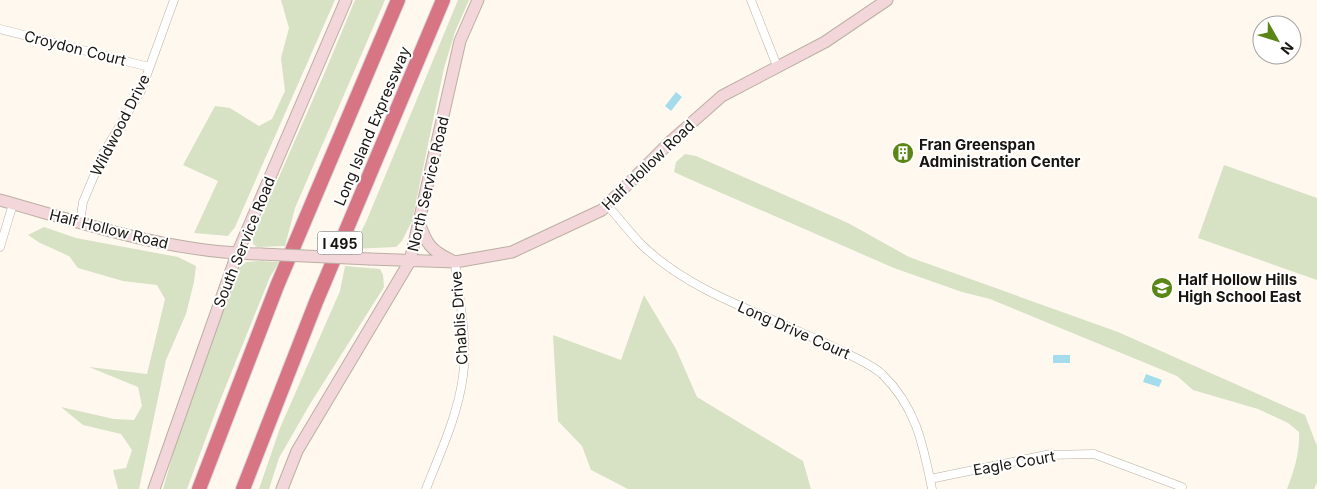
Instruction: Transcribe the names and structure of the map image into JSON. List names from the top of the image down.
{
  "streets": {
    "highway": ["Long Island Expressway", "I 495"],
    "main road": ["Half Hollow Road", "North Service Road", "South Service Road"],
    "street": [
      "Croydon Court",
      "Wildwood Drive",
      "Chablis Drive",
      "Long Drive Court",
      "Eagle Court"
    ]
  },
  "crossings": [
    ["Croydon Court", "Wildwood Drive"],
    ["Wildwood Drive", "Half Hollow Road"],
    ["Half Hollow Road", "North Service Road"],
    ["Half Hollow Road", "South Service Road"],
    ["Half Hollow Road", "Chablis Drive"],
    ["Half Hollow Road", "Long Drive Court"],
    ["Long Drive Court", "Eagle Court"]
  ],
  "places": {
    "building": ["Fran Greenspan Administration Center"],
    "school or university": ["Half Hollow Hills High School East"]
  },
  "north": "bottom right"
}
